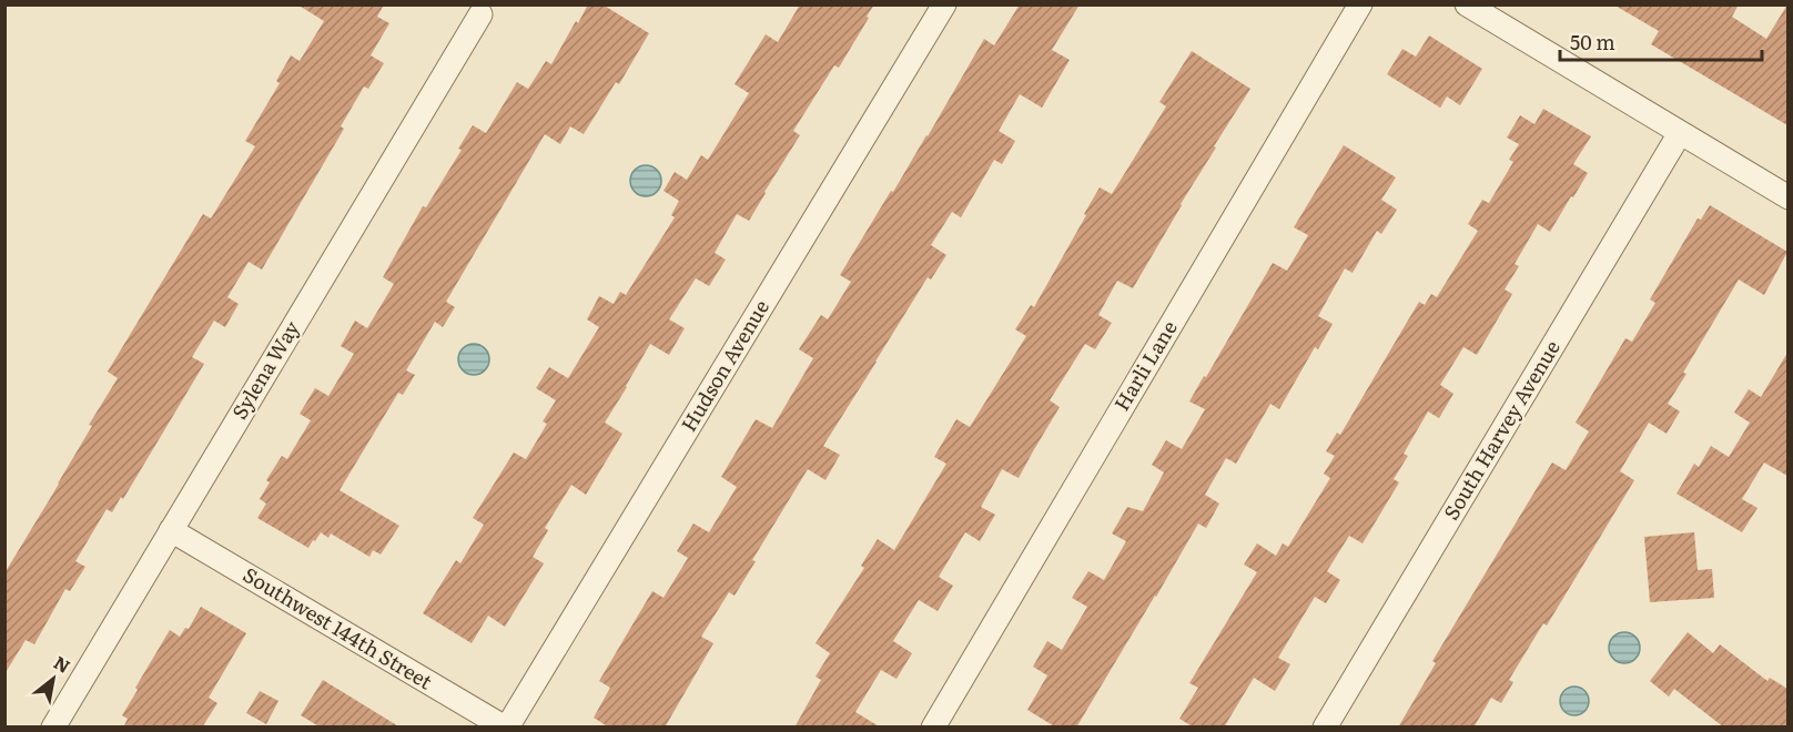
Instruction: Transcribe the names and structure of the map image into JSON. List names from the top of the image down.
{
  "streets": {
    "street": [
      "Hudson Avenue",
      "Harli Lane",
      "Sylena Way",
      "South Harvey Avenue",
      "Southwest 144th Street"
    ]
  },
  "crossings": [
    ["Hudson Avenue", "Southwest 144th Street"],
    ["Sylena Way", "Southwest 144th Street"]
  ],
  "scale_bar": "50 m",
  "north": "top right"
}
